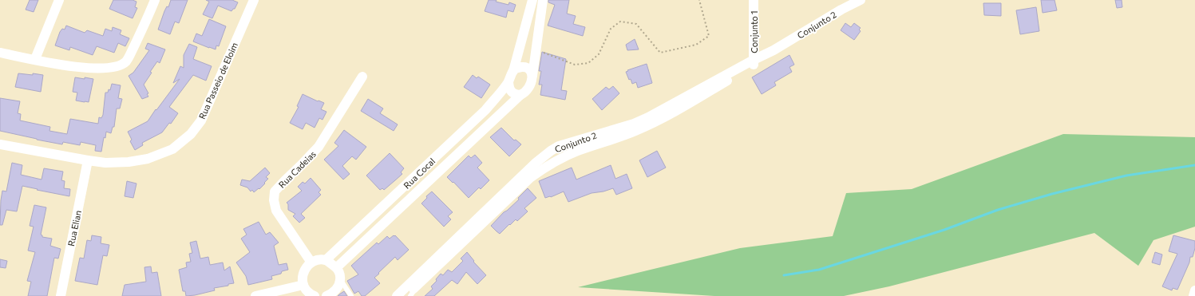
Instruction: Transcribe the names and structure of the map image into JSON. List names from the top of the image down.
{
  "streets": {
    "street": [
      "Conjunto 2",
      "Conjunto 1",
      "Rua Passeio de Eloim",
      "Rua Cadeias",
      "Rua Cocal",
      "Rua Elian"
    ]
  },
  "crossings": [
    ["Conjunto 2", "Conjunto 1"],
    ["Rua Passeio de Eloim", "Rua Elian"]
  ]
}
